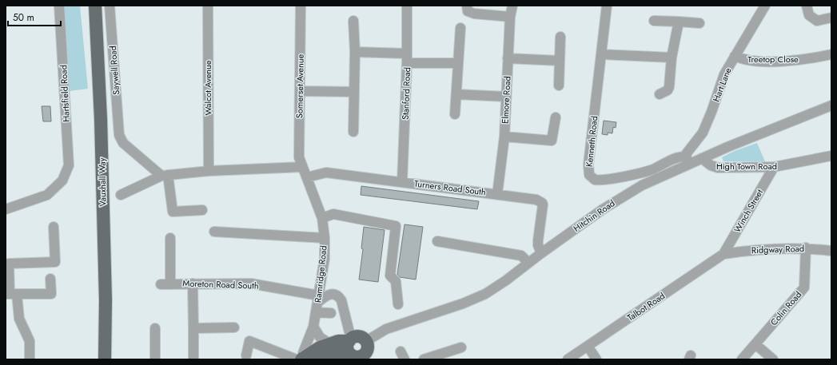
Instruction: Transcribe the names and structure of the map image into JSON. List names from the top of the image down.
{
  "streets": {
    "main road": ["Vauxhall Way"],
    "street": [
      "Treetop Close",
      "Saywell Road",
      "Hart Lane",
      "Somerset Avenue",
      "Walcot Avenue",
      "Hartsfield Road",
      "Stanford Road",
      "Elmore Road",
      "Kenneth Road",
      "High Town Road",
      "Turners Road South",
      "Winch Street",
      "Hitchin Road",
      "Ridgway Road",
      "Ramridge Road",
      "Moreton Road South",
      "Talbot Road",
      "Colin Road"
    ]
  },
  "crossings": [
    ["Treetop Close", "Hart Lane"],
    ["Hart Lane", "Kenneth Road"],
    ["Hart Lane", "Hitchin Road"],
    ["Somerset Avenue", "Ramridge Road"],
    ["Stanford Road", "Turners Road South"],
    ["Elmore Road", "Turners Road South"],
    ["Kenneth Road", "Hitchin Road"],
    ["High Town Road", "Winch Street"],
    ["High Town Road", "Hitchin Road"],
    ["Turners Road South", "Hitchin Road"],
    ["Turners Road South", "Ramridge Road"],
    ["Winch Street", "Ridgway Road"],
    ["Winch Street", "Talbot Road"],
    ["Ridgway Road", "Talbot Road"],
    ["Ridgway Road", "Colin Road"],
    ["Ramridge Road", "Moreton Road South"]
  ],
  "scale_bar": "50 m"
}
